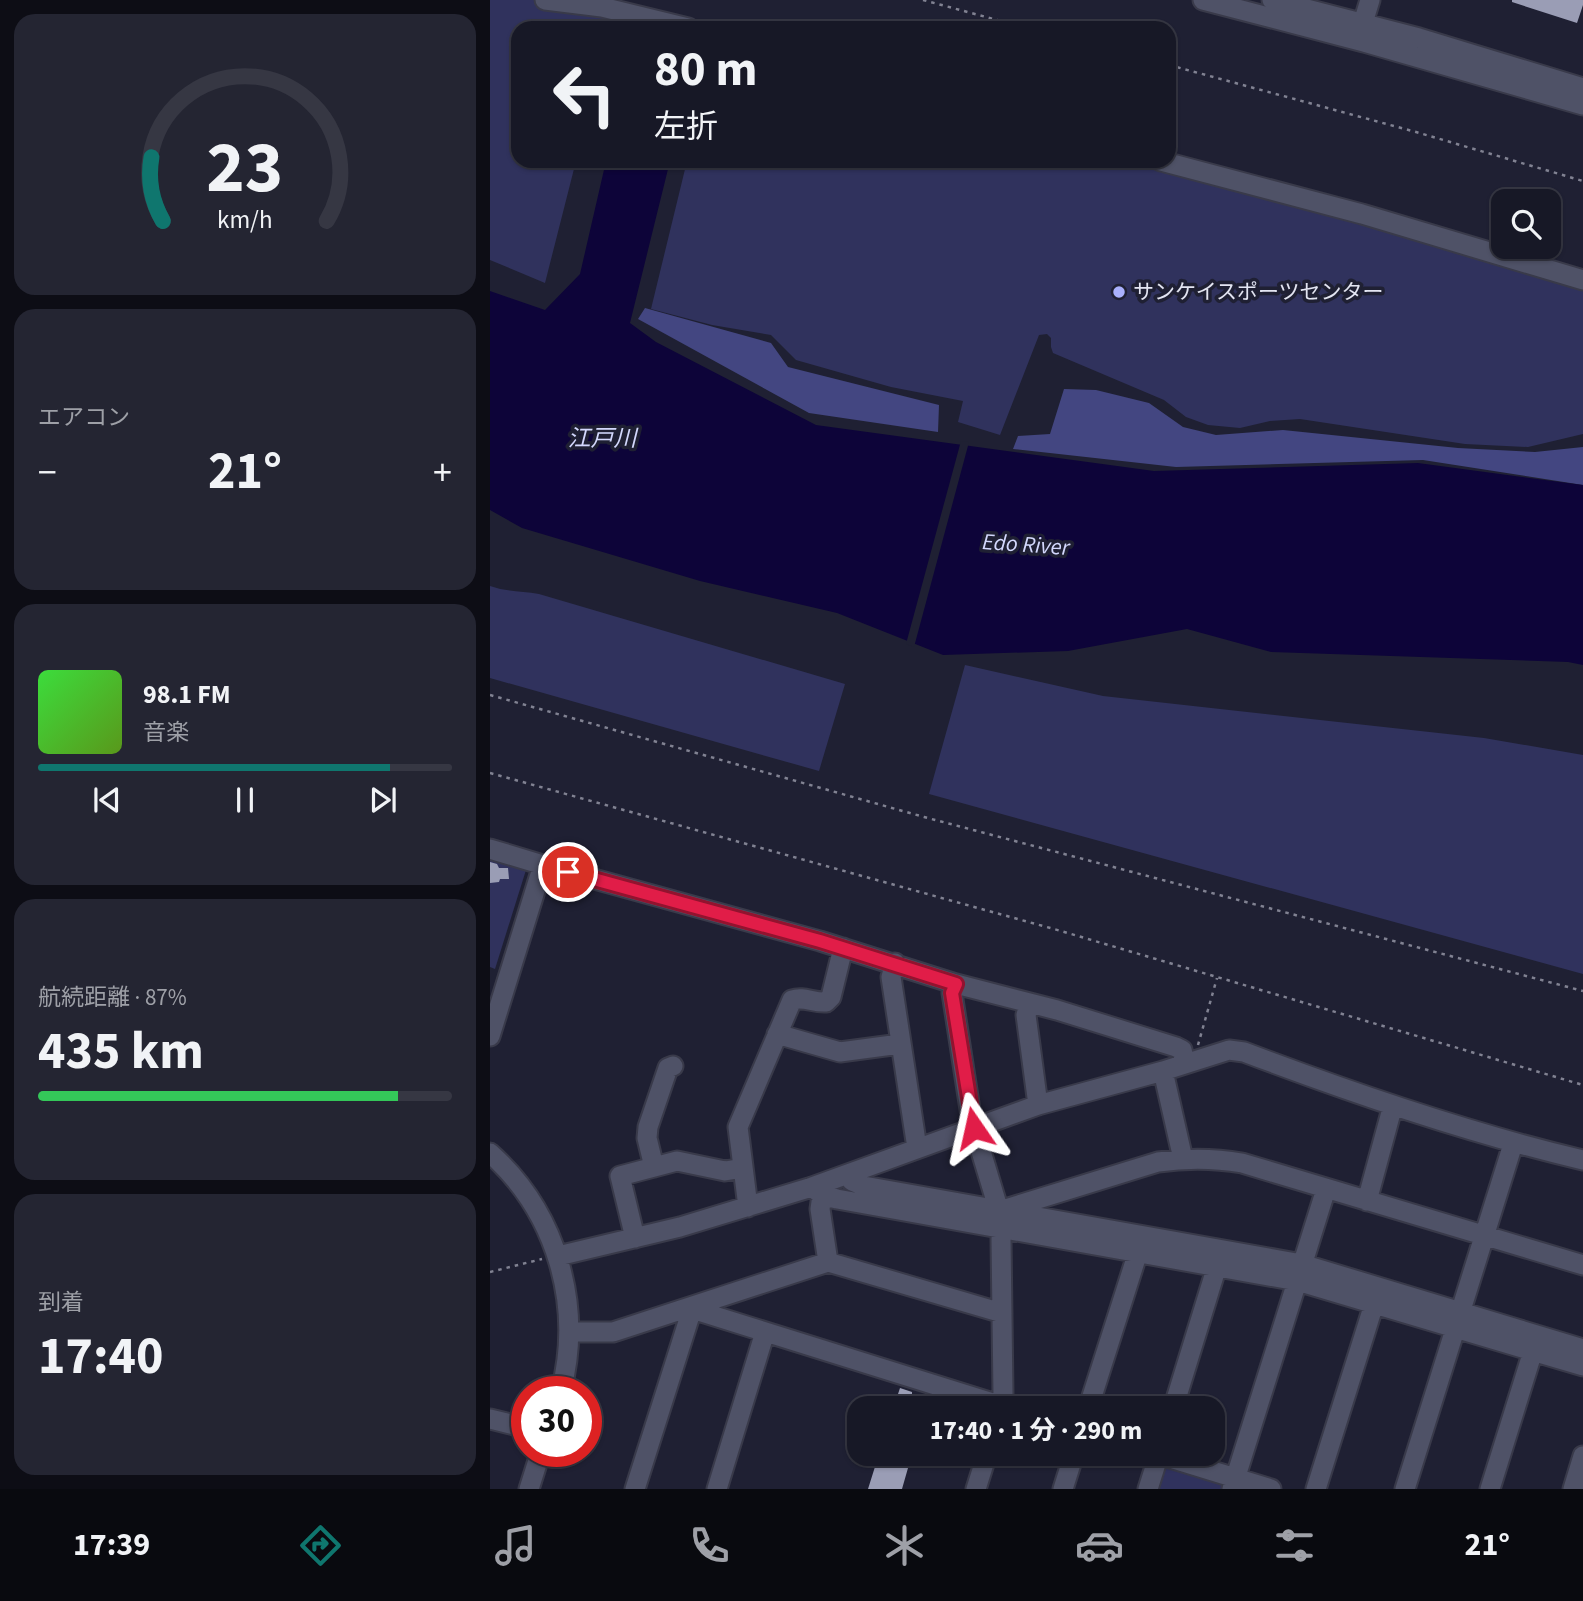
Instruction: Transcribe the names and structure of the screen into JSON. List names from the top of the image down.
{
  "water": ["江戸川", "Edo River"],
  "places": ["サンケイスポーツセンター"],
  "page": {
    "turn": ["80 m", "左折"],
    "tile": [
      "エアコン",
      ["航続距離 · 87%", "435 km"],
      ["到着", "17:40"]
    ],
    "heat": ["−", "21°", "+"],
    "song": ["98.1 FM", "音楽"],
    "limit": "30",
    "trip": "17:40 · 1 分 · 290 m",
    "tabs": ["17:39", "21°"],
    "gauge": ["23", "km/h"]
  }
}
